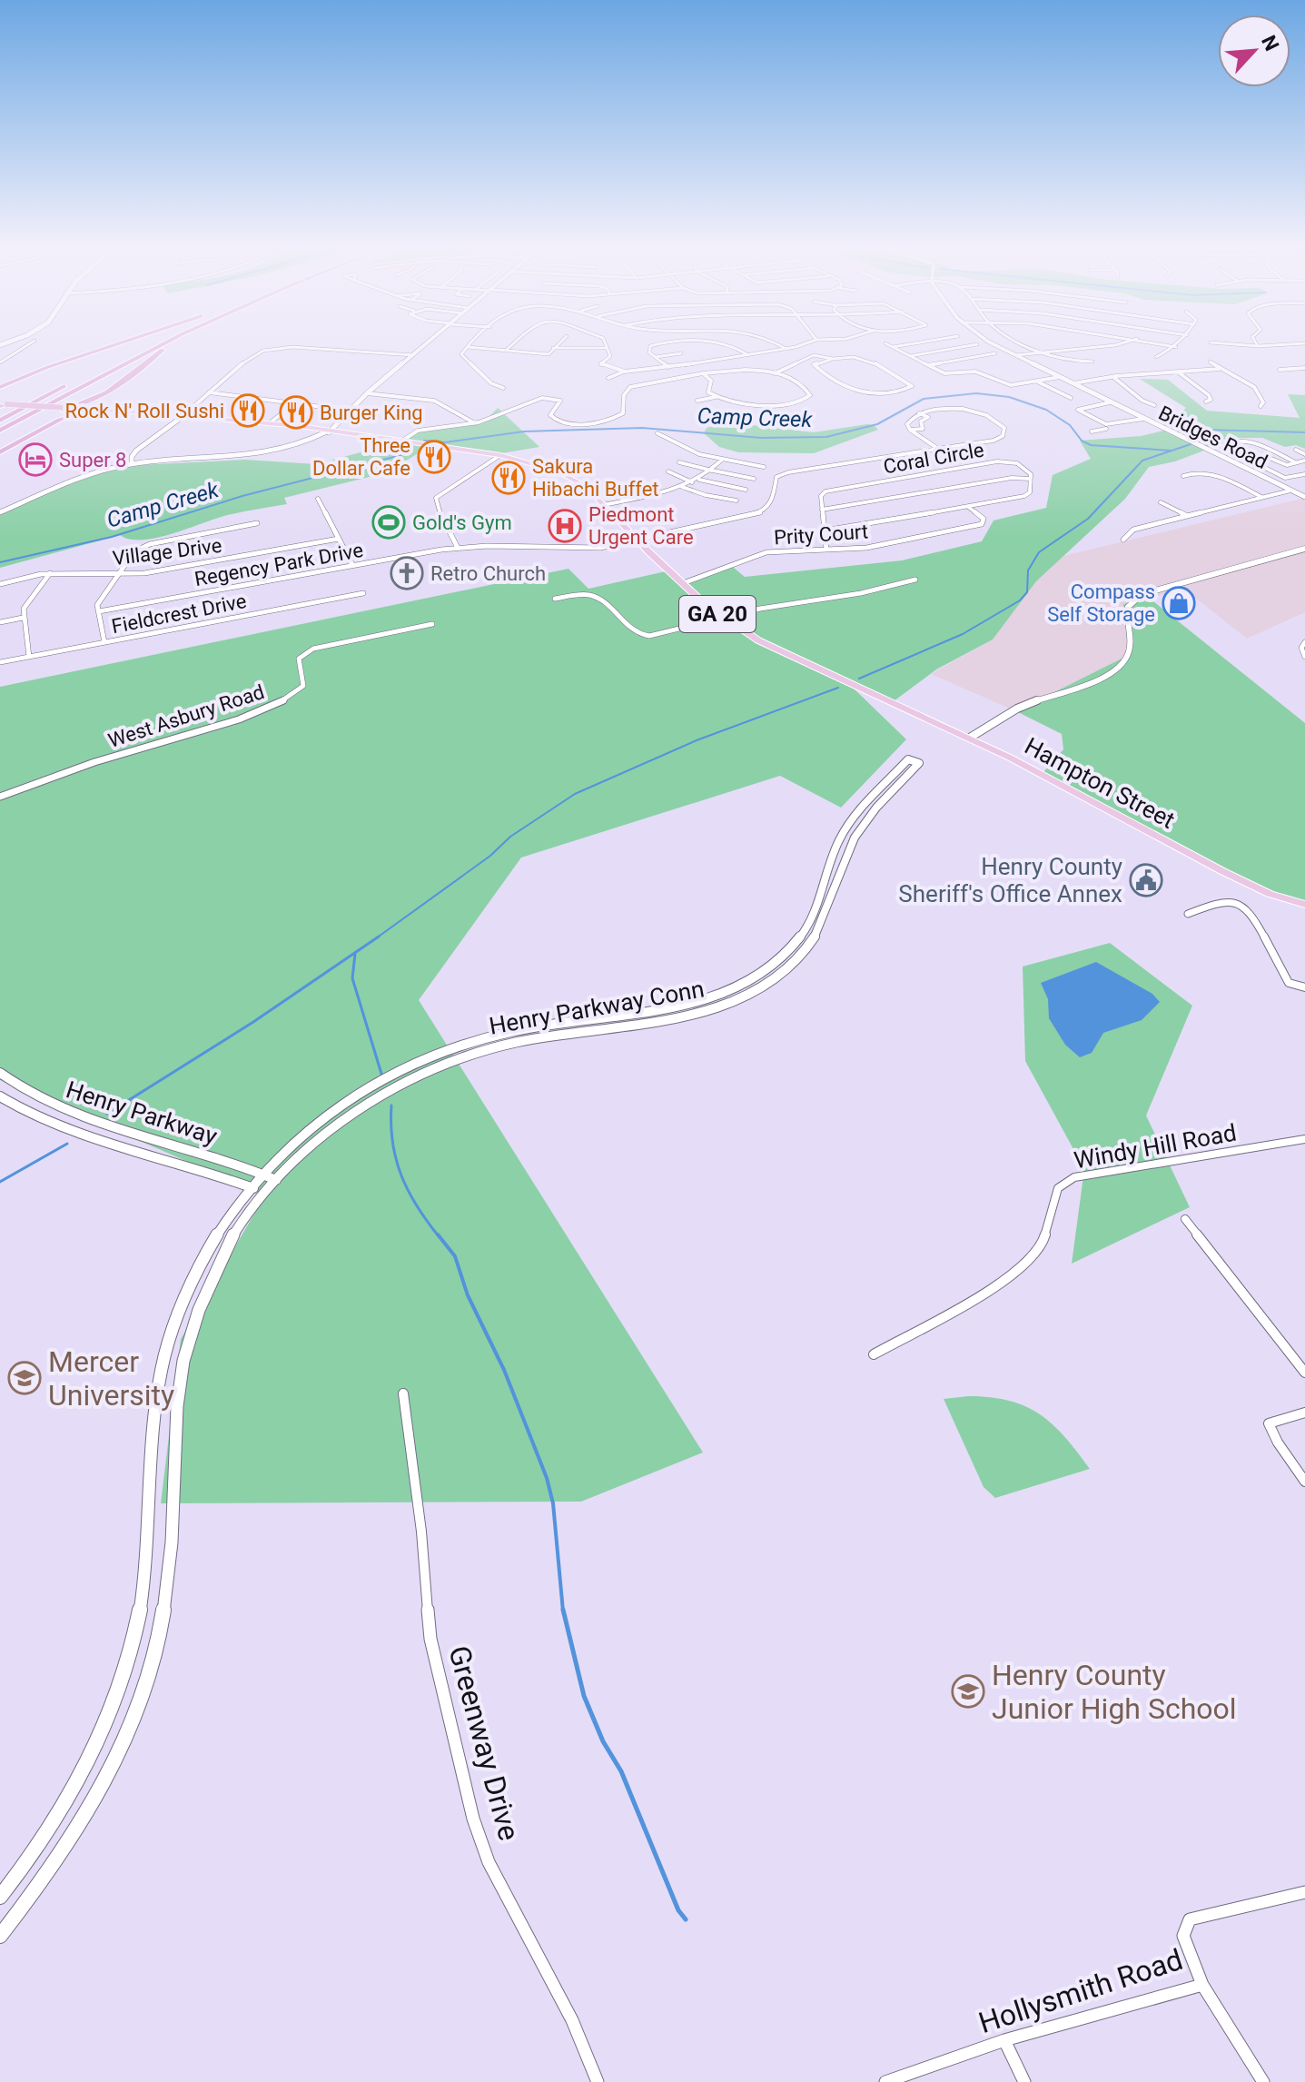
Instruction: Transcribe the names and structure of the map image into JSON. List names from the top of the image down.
{
  "streets": {
    "highway": ["GA 20"],
    "main road": ["Hampton Street"],
    "street": [
      "Bridges Road",
      "Coral Circle",
      "Prity Court",
      "Village Drive",
      "Regency Park Drive",
      "Fieldcrest Drive",
      "West Asbury Road",
      "Henry Parkway Conn",
      "Henry Parkway",
      "Windy Hill Road",
      "Greenway Drive",
      "Hollysmith Road"
    ]
  },
  "crossings": [
    ["Prity Court", "GA 20"],
    ["Regency Park Drive", "GA 20"],
    ["GA 20", "Hampton Street"],
    ["Henry Parkway Conn", "Henry Parkway"]
  ],
  "water": ["Camp Creek"],
  "places": {
    "restaurant": [
      "Rock N' Roll Sushi",
      "Burger King",
      "Three Dollar Cafe",
      "Sakura Hibachi Buffet"
    ],
    "hotel": ["Super 8"],
    "sports": ["Gold's Gym"],
    "hospital": ["Piedmont Urgent Care"],
    "church": ["Retro Church"],
    "shop": ["Compass Self Storage"],
    "public building": ["Henry County Sheriff's Office Annex"],
    "school or university": ["Mercer University", "Henry County Junior High School"]
  },
  "north": "top right"
}
